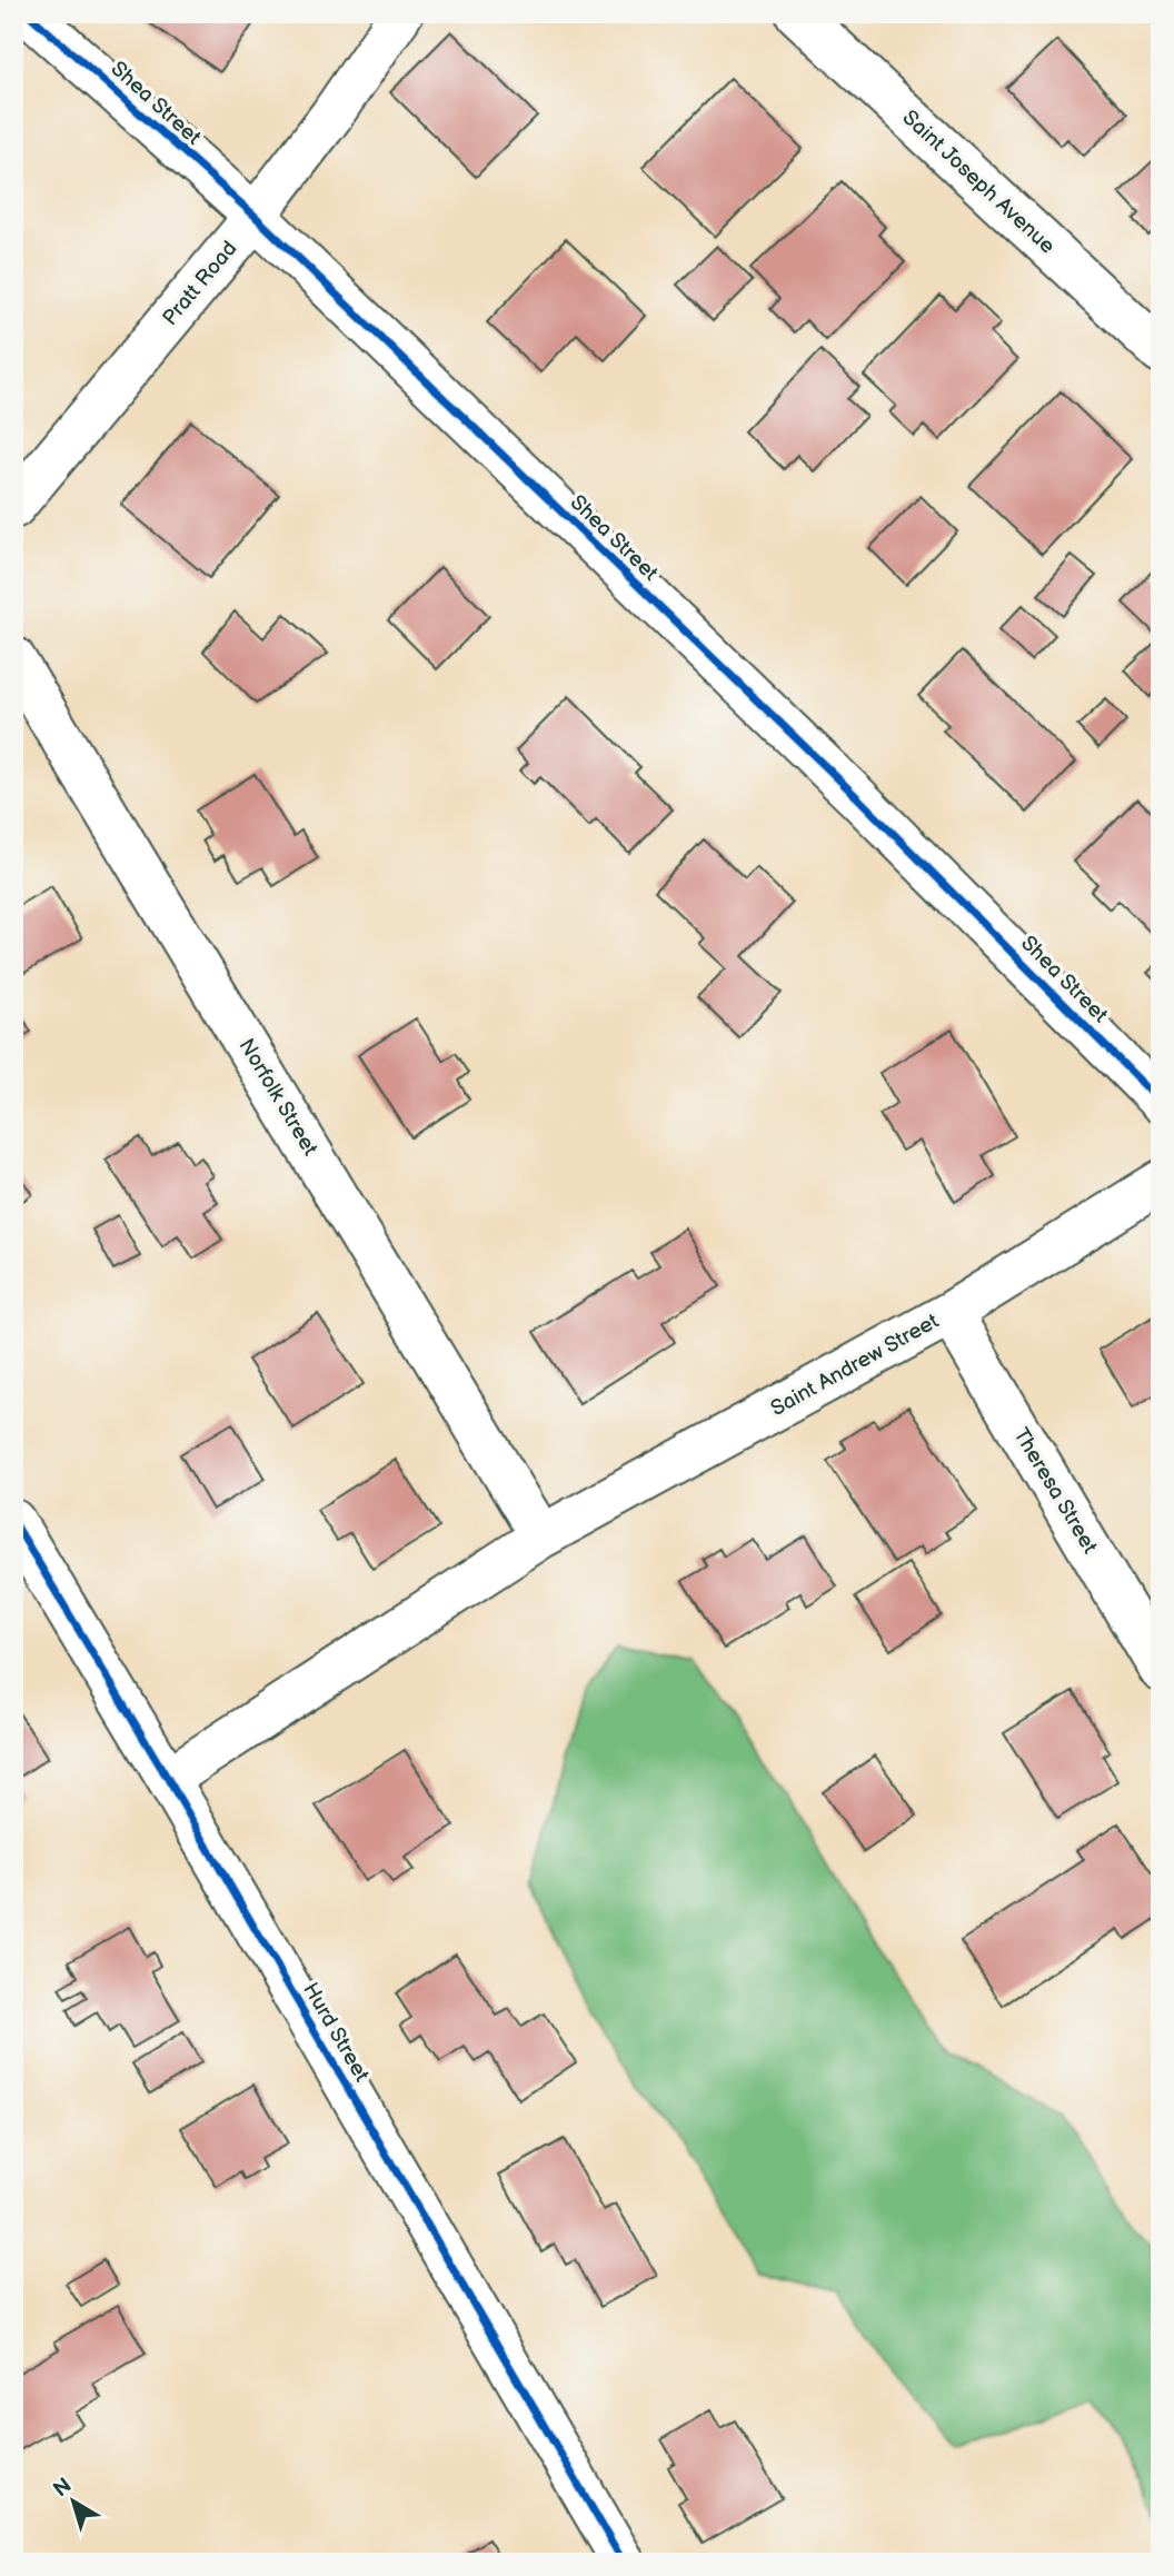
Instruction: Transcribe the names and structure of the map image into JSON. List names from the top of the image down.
{
  "streets": {
    "street": [
      "Shea Street",
      "Saint Joseph Avenue",
      "Pratt Road",
      "Norfolk Street",
      "Saint Andrew Street",
      "Theresa Street",
      "Hurd Street"
    ]
  },
  "crossings": [
    ["Shea Street", "Pratt Road"],
    ["Norfolk Street", "Saint Andrew Street"],
    ["Saint Andrew Street", "Theresa Street"],
    ["Saint Andrew Street", "Hurd Street"]
  ],
  "north": "top left"
}
